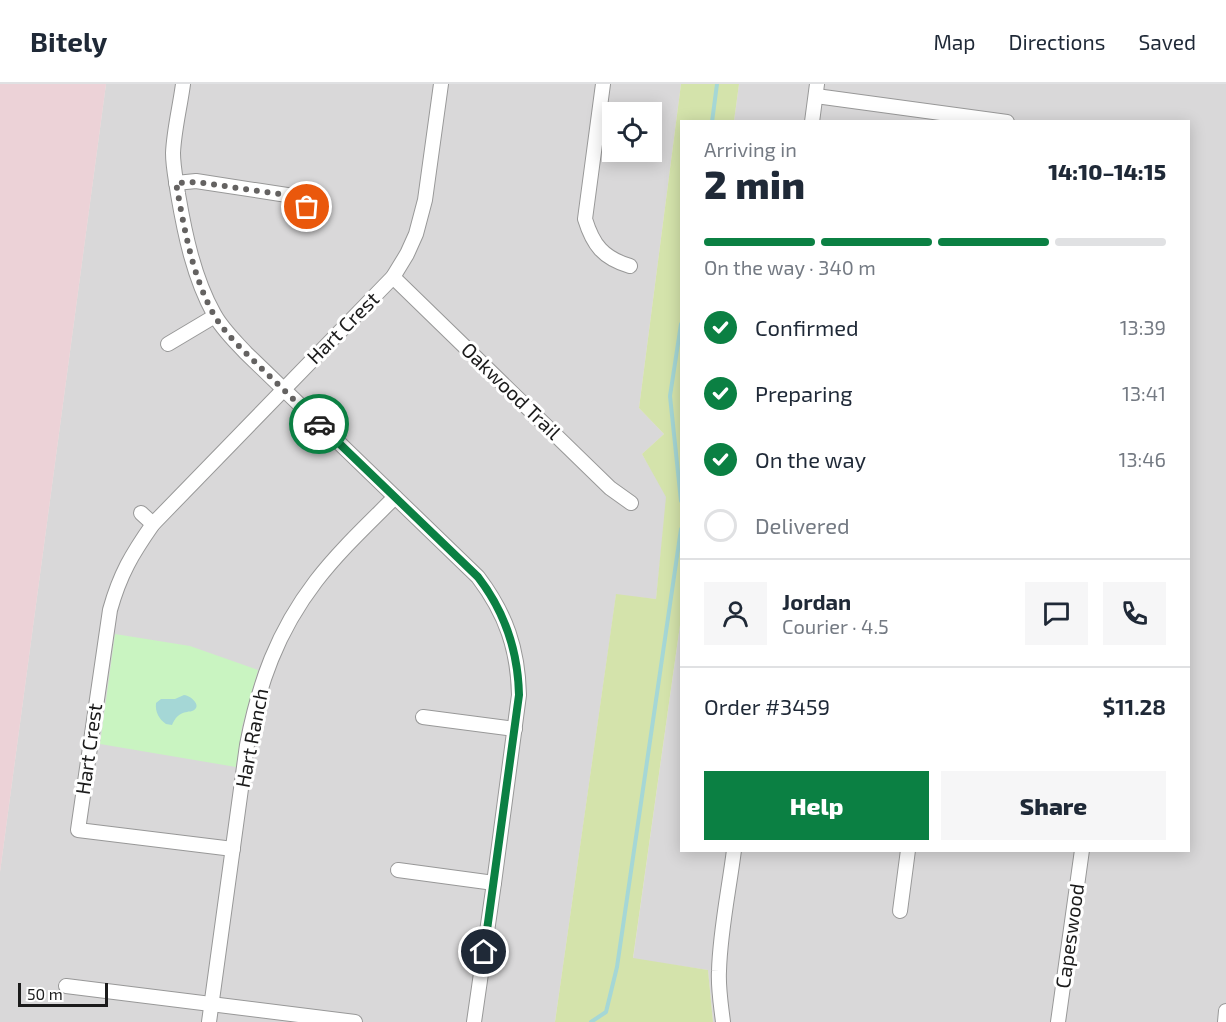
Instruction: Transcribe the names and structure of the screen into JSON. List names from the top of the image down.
{
  "streets": {
    "street": [
      "Hart Crest",
      "Oakwood Trail",
      "Hart Ranch",
      "Capeswood"
    ]
  },
  "crossings": [
    ["Hart Crest", "Oakwood Trail"],
    ["Hart Crest", "Hart Ranch"]
  ],
  "scale_bar": "50 m",
  "page": {
    "header": "Bitely",
    "nav": ["Map", "Directions", "Saved"],
    "heading": ["2 min", "Arriving in", "14:10–14:15"],
    "panel": [
      "Jordan",
      "Courier · 4.5",
      "Order #3459",
      "$11.28"
    ],
    "bar": "On the way · 340 m",
    "list": [
      ["Confirmed", "13:39"],
      ["Preparing", "13:41"],
      ["On the way", "13:46"],
      "Delivered"
    ],
    "buttons": ["Help", "Share"],
    "scale": "50 m"
  }
}
